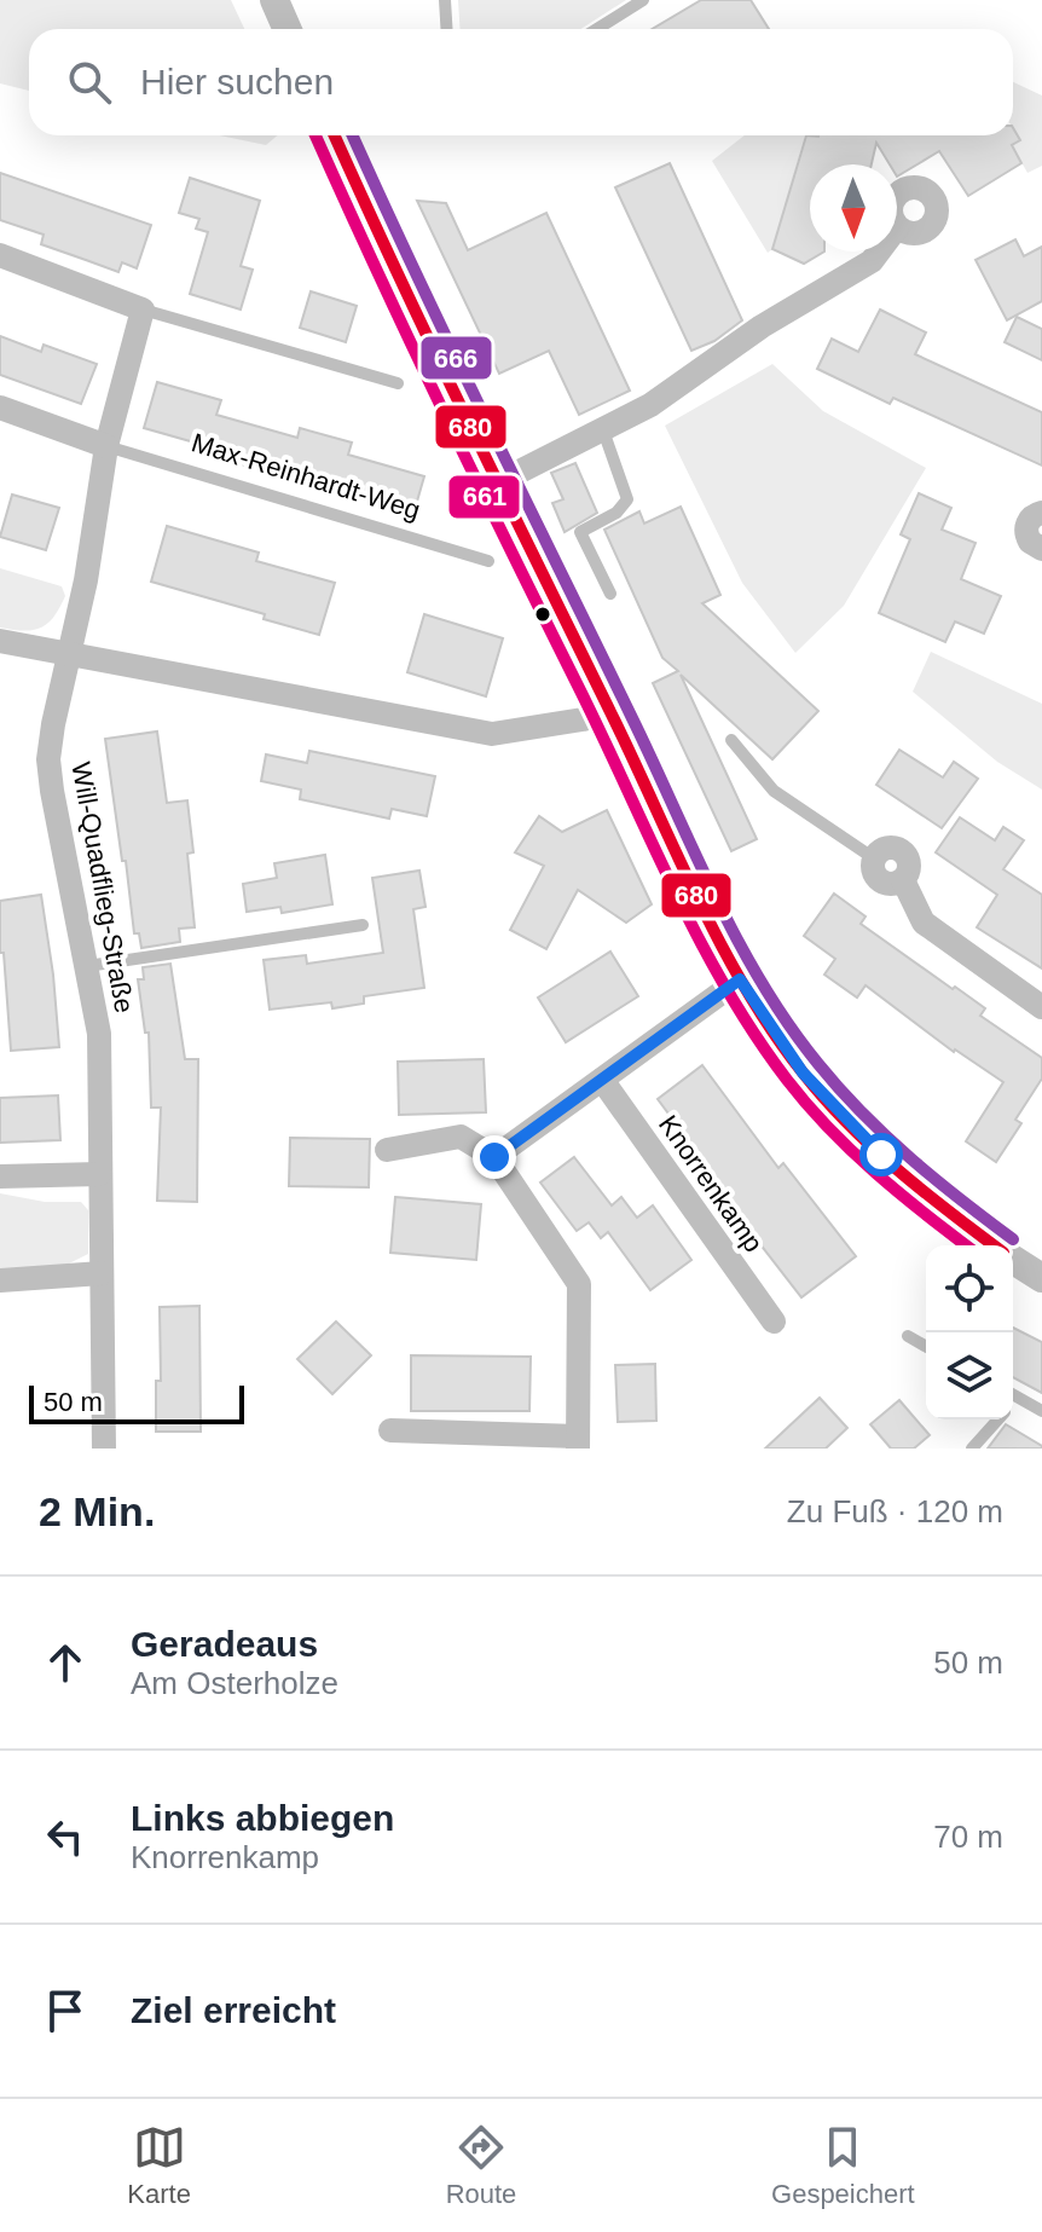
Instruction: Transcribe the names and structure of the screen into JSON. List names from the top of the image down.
{
  "streets": {
    "street": ["Max-Reinhardt-Weg", "Will-Quadflieg-Straße", "Knorrenkamp"]
  },
  "lines": ["transit line 680", "transit line 661", "transit line 666"],
  "scale_bar": "50 m",
  "north": "bottom",
  "page": {
    "search": "Hier suchen",
    "scale": "50 m",
    "heading": ["2 Min.", "Zu Fuß · 120 m"],
    "list": [
      ["Geradeaus", "Am Osterholze", "50 m"],
      ["Links abbiegen", "Knorrenkamp", "70 m"],
      "Ziel erreicht"
    ],
    "nav": ["Karte", "Route", "Gespeichert"]
  }
}
